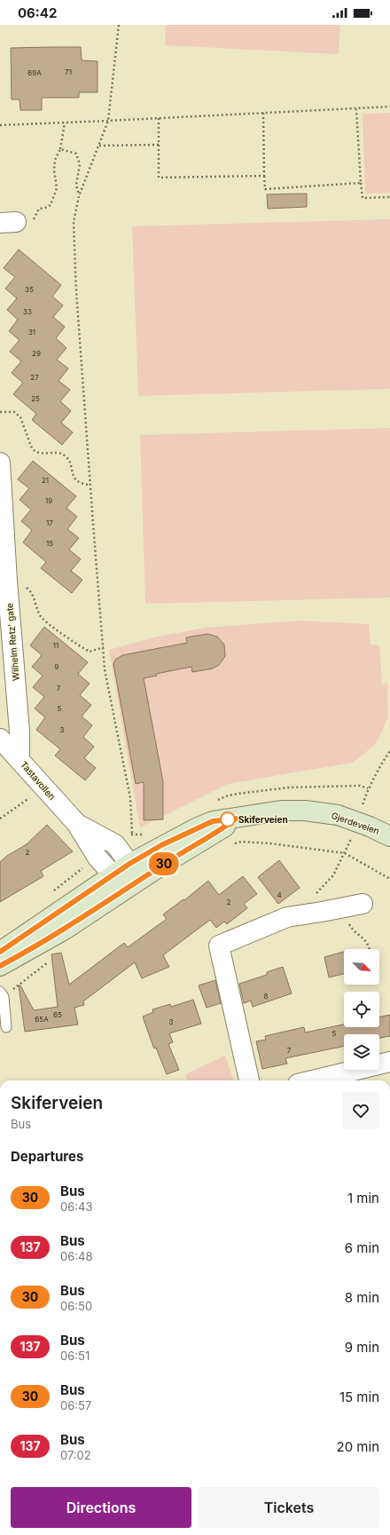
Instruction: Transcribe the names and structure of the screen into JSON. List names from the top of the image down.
{
  "streets": {
    "main road": ["Gjerdeveien"],
    "street": ["Wilhelm Retz' gate", "Tastavollen"]
  },
  "crossings": [
    ["Wilhelm Retz' gate", "Tastavollen"],
    ["Tastavollen", "Gjerdeveien"]
  ],
  "places": ["Skiferveien"],
  "lines": ["bus line 30"],
  "house_numbers": [
    "71",
    "69A",
    "35",
    "33",
    "31",
    "29",
    "27",
    "25",
    "21",
    "19",
    "17",
    "15",
    "11",
    "9",
    "7",
    "5",
    "3",
    "2",
    "4",
    "2",
    "8",
    "65",
    "65A",
    "3",
    "5",
    "7"
  ],
  "north": "bottom right",
  "page": {
    "status": "06:42",
    "on_map": "30",
    "heading": [
      ["Skiferveien", "Bus"],
      "Departures"
    ],
    "list": [
      {
        "mark": "30",
        "name": "Bus",
        "note": "06:43",
        "value": "1 min"
      },
      {
        "mark": "137",
        "name": "Bus",
        "note": "06:48",
        "value": "6 min"
      },
      {
        "mark": "30",
        "name": "Bus",
        "note": "06:50",
        "value": "8 min"
      },
      {
        "mark": "137",
        "name": "Bus",
        "note": "06:51",
        "value": "9 min"
      },
      {
        "mark": "30",
        "name": "Bus",
        "note": "06:57",
        "value": "15 min"
      },
      {
        "mark": "137",
        "name": "Bus",
        "note": "07:02",
        "value": "20 min"
      }
    ],
    "buttons": ["Directions", "Tickets"]
  }
}
